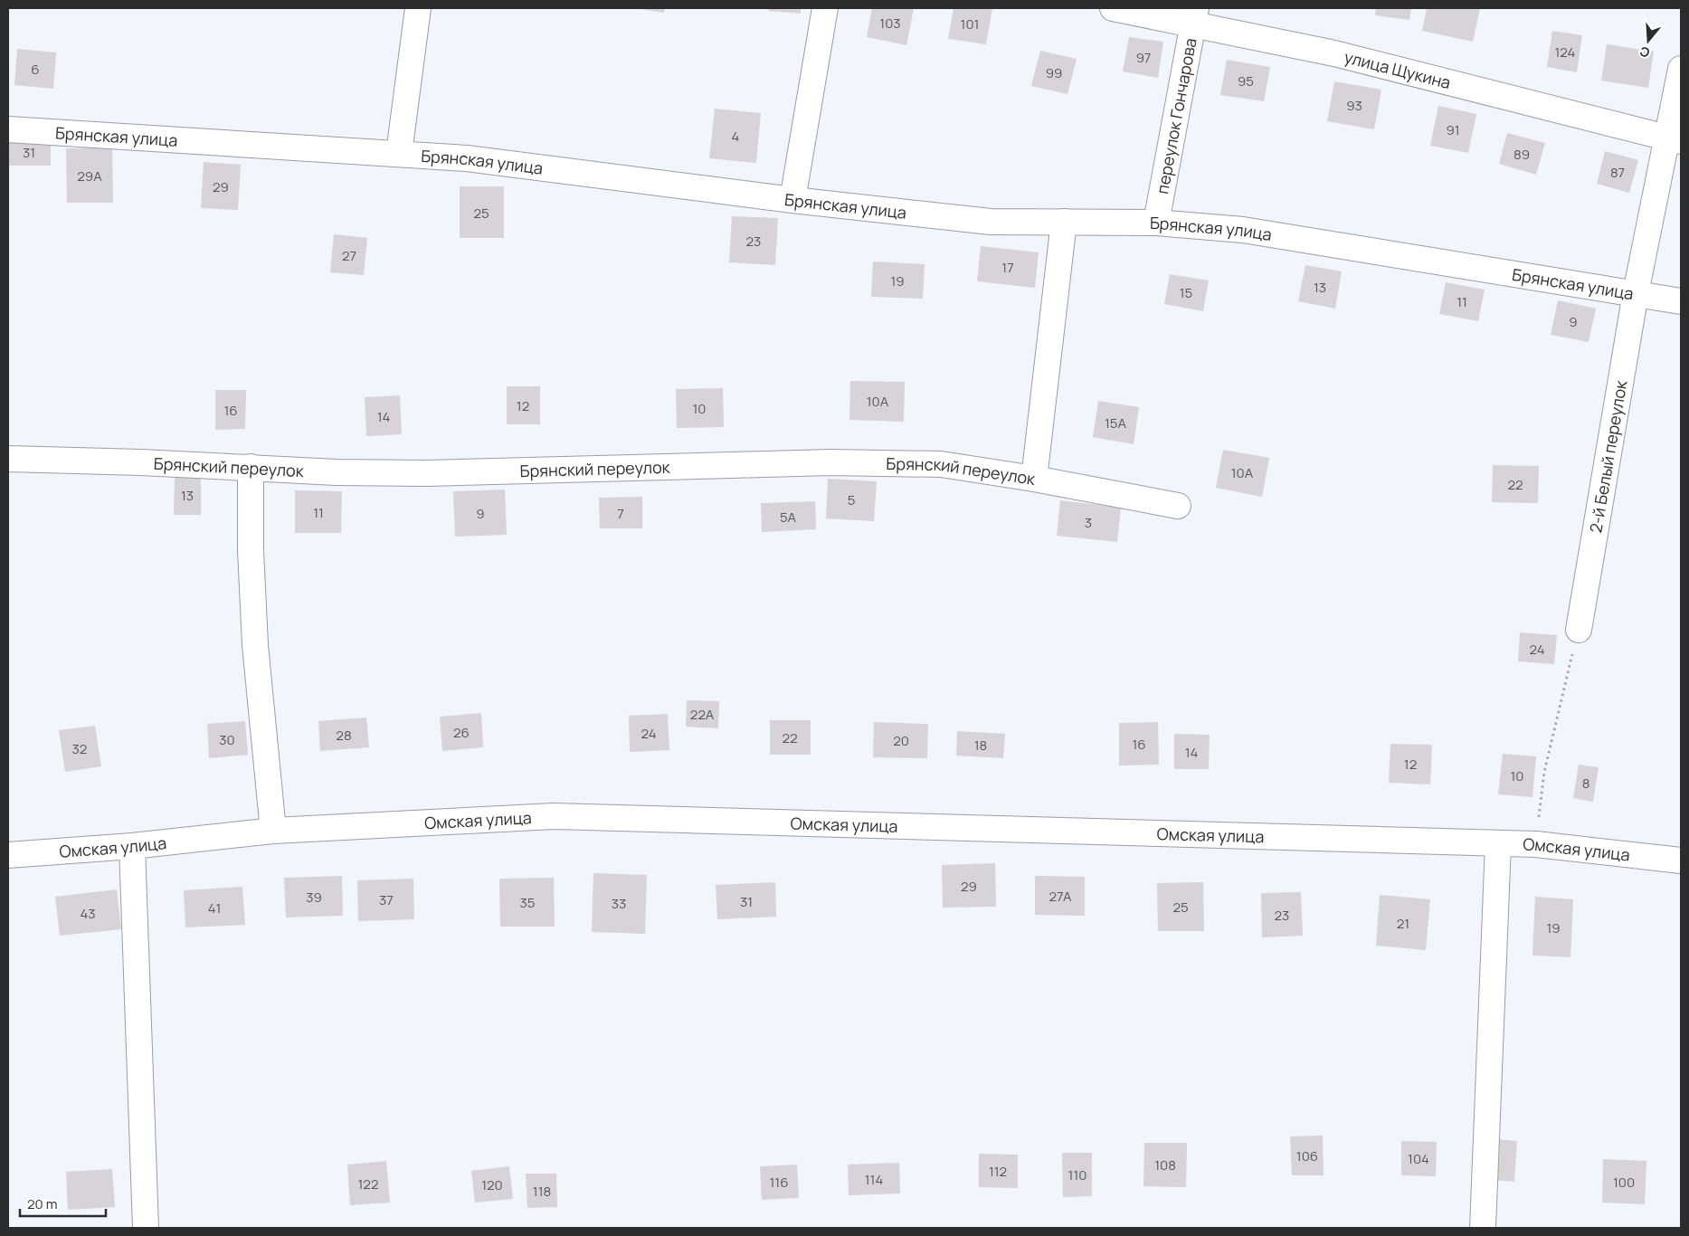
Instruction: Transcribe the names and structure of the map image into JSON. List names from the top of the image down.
{
  "streets": {
    "street": [
      "улица Щукина",
      "переулок Гончарова",
      "Брянская улица",
      "2-й Белый переулок",
      "Брянский переулок",
      "Омская улица"
    ]
  },
  "crossings": [
    ["улица Щукина", "переулок Гончарова"],
    ["улица Щукина", "2-й Белый переулок"],
    ["переулок Гончарова", "Брянская улица"],
    ["Брянская улица", "2-й Белый переулок"]
  ],
  "house_numbers": [
    "103",
    "101",
    "124",
    "97",
    "6",
    "99",
    "95",
    "93",
    "91",
    "4",
    "31",
    "89",
    "87",
    "29А",
    "29",
    "25",
    "23",
    "27",
    "17",
    "19",
    "13",
    "15",
    "11",
    "9",
    "10А",
    "12",
    "10",
    "16",
    "14",
    "15А",
    "10А",
    "22",
    "13",
    "5",
    "11",
    "9",
    "7",
    "5А",
    "3",
    "24",
    "22А",
    "26",
    "24",
    "28",
    "22",
    "30",
    "20",
    "16",
    "18",
    "32",
    "14",
    "12",
    "10",
    "8",
    "29",
    "27А",
    "39",
    "37",
    "31",
    "35",
    "33",
    "25",
    "41",
    "43",
    "23",
    "21",
    "19",
    "106",
    "104",
    "108",
    "112",
    "110",
    "114",
    "116",
    "100",
    "122",
    "120",
    "118"
  ],
  "scale_bar": "20 m",
  "north": "bottom"
}
